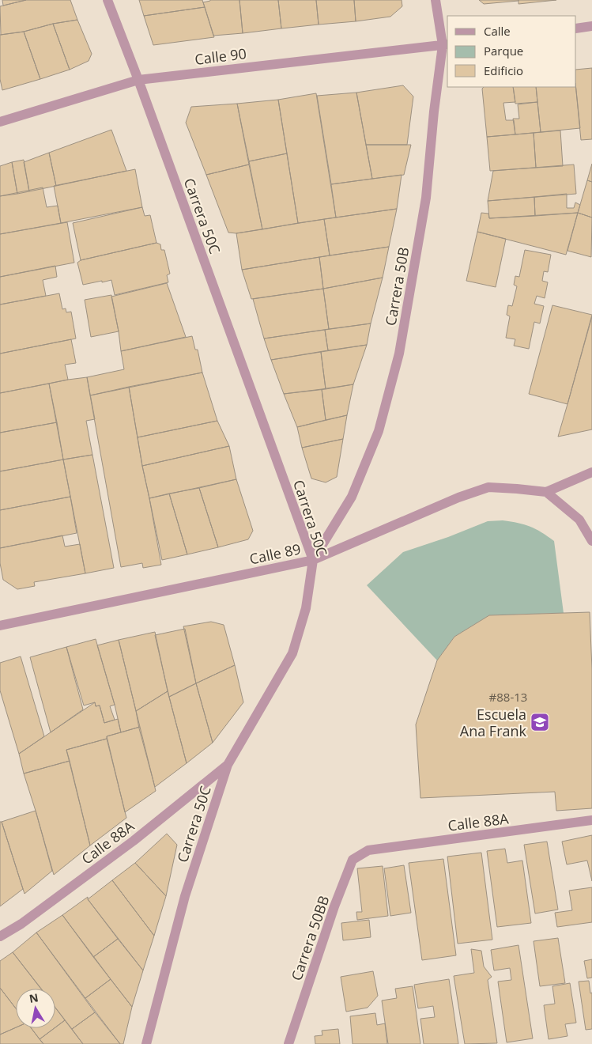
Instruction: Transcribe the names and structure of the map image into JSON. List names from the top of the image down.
{
  "streets": {
    "street": [
      "Calle 90",
      "Carrera 50C",
      "Carrera 50B",
      "Calle 89",
      "Calle 88A",
      "Carrera 50BB"
    ]
  },
  "crossings": [
    ["Calle 90", "Carrera 50C"],
    ["Calle 90", "Carrera 50B"],
    ["Carrera 50C", "Carrera 50B"],
    ["Carrera 50C", "Calle 89"],
    ["Carrera 50C", "Calle 88A"],
    ["Carrera 50B", "Calle 89"],
    ["Calle 88A", "Carrera 50BB"]
  ],
  "places": {
    "school or university": ["Escuela Ana Frank"]
  },
  "house_numbers": ["#88-13"],
  "legend": ["Calle", "Parque", "Edificio"],
  "north": "top"
}
